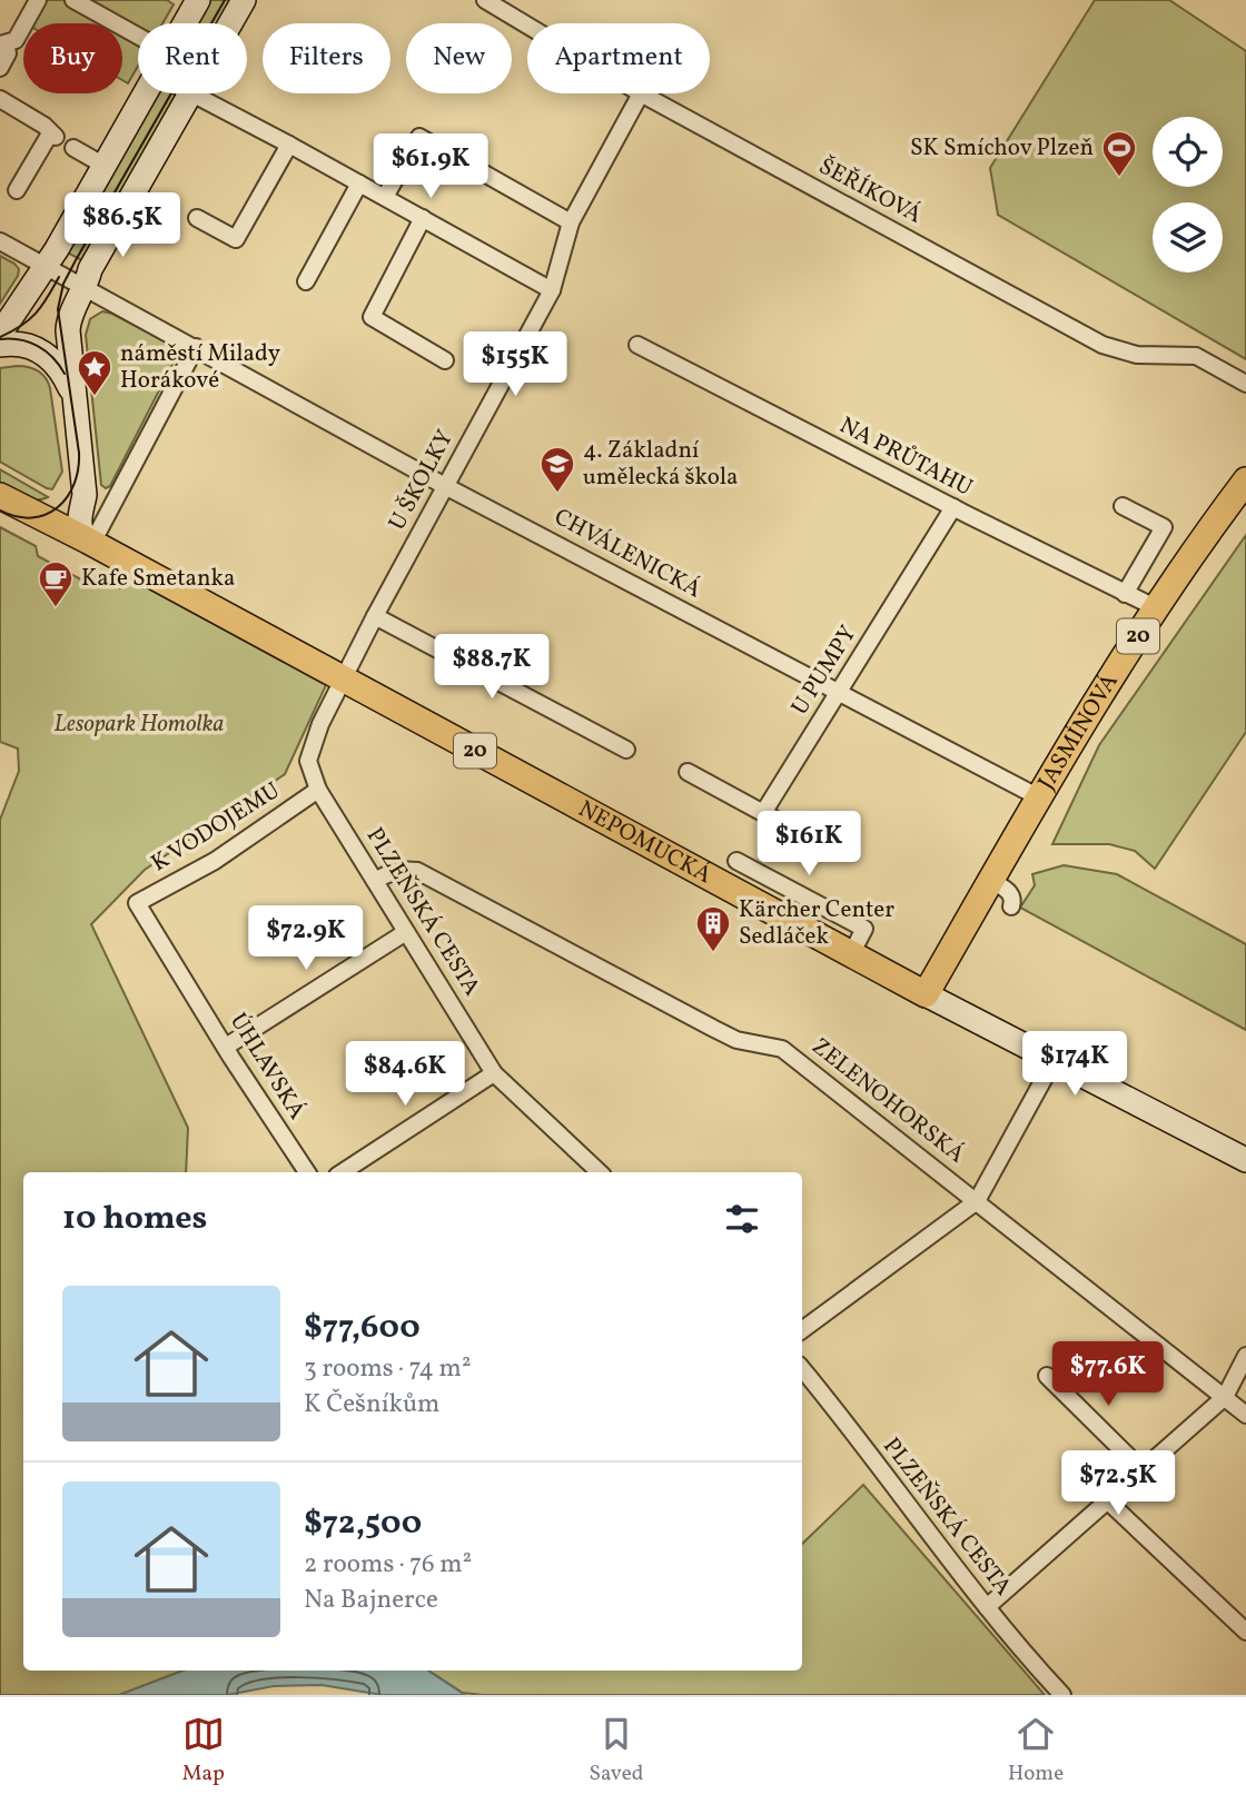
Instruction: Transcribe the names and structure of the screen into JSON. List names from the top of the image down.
{
  "streets": {
    "main road": ["20", "JASMÍNOVÁ", "NEPOMUCKÁ"],
    "street": [
      "ŠEŘÍKOVÁ",
      "NA PRŮTAHU",
      "U ŠKOLKY",
      "CHVÁLENICKÁ",
      "U PUMPY",
      "K VODOJEMU",
      "PLZEŇSKÁ CESTA",
      "ÚHLAVSKÁ",
      "ZELENOHORSKÁ"
    ]
  },
  "crossings": [
    ["ŠEŘÍKOVÁ", "U ŠKOLKY"],
    ["NA PRŮTAHU", "U PUMPY"],
    ["NA PRŮTAHU", "JASMÍNOVÁ"],
    ["U ŠKOLKY", "CHVÁLENICKÁ"],
    ["U ŠKOLKY", "NEPOMUCKÁ"],
    ["U ŠKOLKY", "PLZEŇSKÁ CESTA"],
    ["CHVÁLENICKÁ", "U PUMPY"],
    ["CHVÁLENICKÁ", "JASMÍNOVÁ"],
    ["20", "NEPOMUCKÁ"],
    ["JASMÍNOVÁ", "NEPOMUCKÁ"],
    ["K VODOJEMU", "PLZEŇSKÁ CESTA"],
    ["K VODOJEMU", "ÚHLAVSKÁ"],
    ["NEPOMUCKÁ", "PLZEŇSKÁ CESTA"],
    ["PLZEŇSKÁ CESTA", "ZELENOHORSKÁ"]
  ],
  "parks": ["Lesopark Homolka"],
  "places": {
    "sports": ["SK Smíchov Plzeň"],
    "place": ["náměstí Milady Horákové"],
    "school or university": ["4. Základní umělecká škola"],
    "cafe": ["Kafe Smetanka"],
    "building": ["Kärcher Center Sedláček"]
  },
  "page": {
    "chip": [
      "Buy",
      "Rent",
      "Filters",
      "New",
      "Apartment"
    ],
    "price": [
      "$61.9K",
      "$86.5K",
      "$155K",
      "$88.7K",
      "$161K",
      "$72.9K",
      "$174K",
      "$84.6K",
      "$77.6K",
      "$72.5K"
    ],
    "heading": "10 homes",
    "list": [
      {
        "name": "$77,600",
        "note": "3 rooms · 74 m² · K Češníkům"
      },
      {
        "name": "$72,500",
        "note": "2 rooms · 76 m² · Na Bajnerce"
      }
    ],
    "tabs": ["Map", "Saved", "Home"]
  }
}
